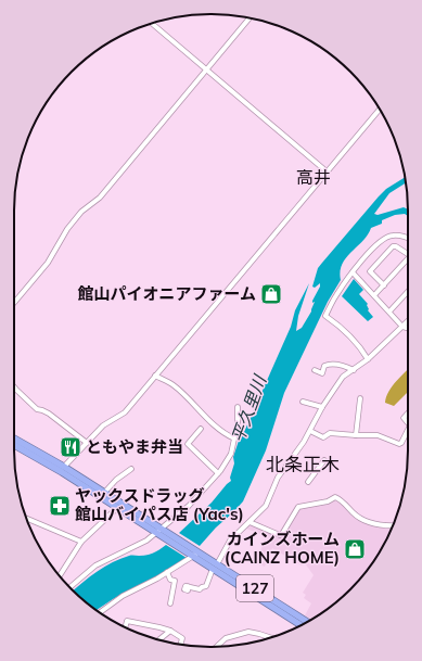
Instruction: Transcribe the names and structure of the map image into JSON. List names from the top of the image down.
{
  "streets": {
    "highway": ["127"]
  },
  "districts": ["高井", "北条正木"],
  "water": ["平久里川"],
  "places": {
    "shop": ["館山パイオニアファーム", "カインズホーム (CAINZ HOME)"],
    "restaurant": ["ともやま弁当"],
    "pharmacy": ["ヤックスドラッグ 館山バイパス店 (Yac's)"]
  }
}
